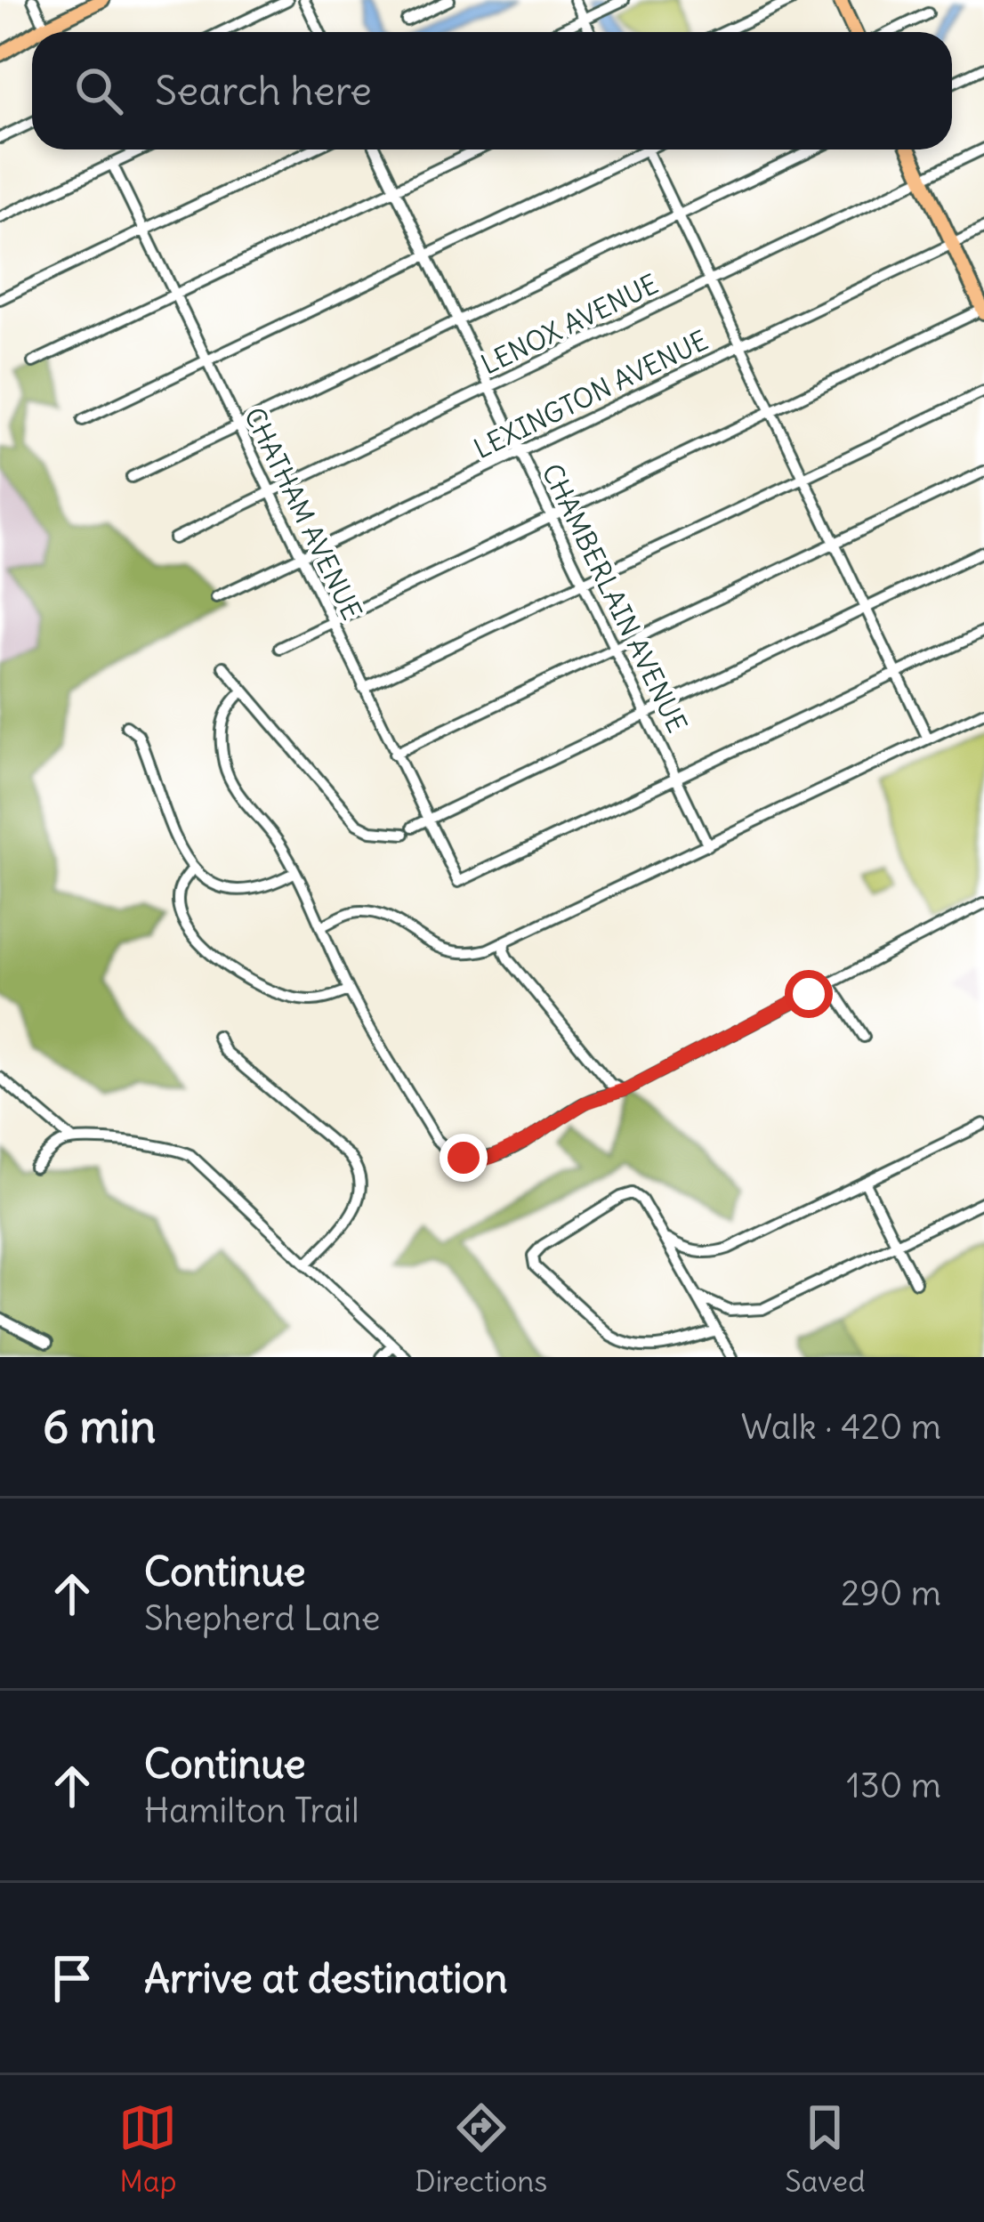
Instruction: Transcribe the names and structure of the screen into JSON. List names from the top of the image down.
{
  "streets": {
    "street": [
      "LENOX AVENUE",
      "LEXINGTON AVENUE",
      "CHATHAM AVENUE",
      "CHAMBERLAIN AVENUE"
    ]
  },
  "crossings": [
    ["LENOX AVENUE", "CHATHAM AVENUE"],
    ["LENOX AVENUE", "CHAMBERLAIN AVENUE"],
    ["LEXINGTON AVENUE", "CHATHAM AVENUE"],
    ["LEXINGTON AVENUE", "CHAMBERLAIN AVENUE"],
    ["CHATHAM AVENUE", "CHAMBERLAIN AVENUE"]
  ],
  "page": {
    "search": "Search here",
    "heading": ["6 min", "Walk · 420 m"],
    "list": [
      ["Continue", "Shepherd Lane", "290 m"],
      ["Continue", "Hamilton Trail", "130 m"],
      "Arrive at destination"
    ],
    "nav": ["Map", "Directions", "Saved"]
  }
}
